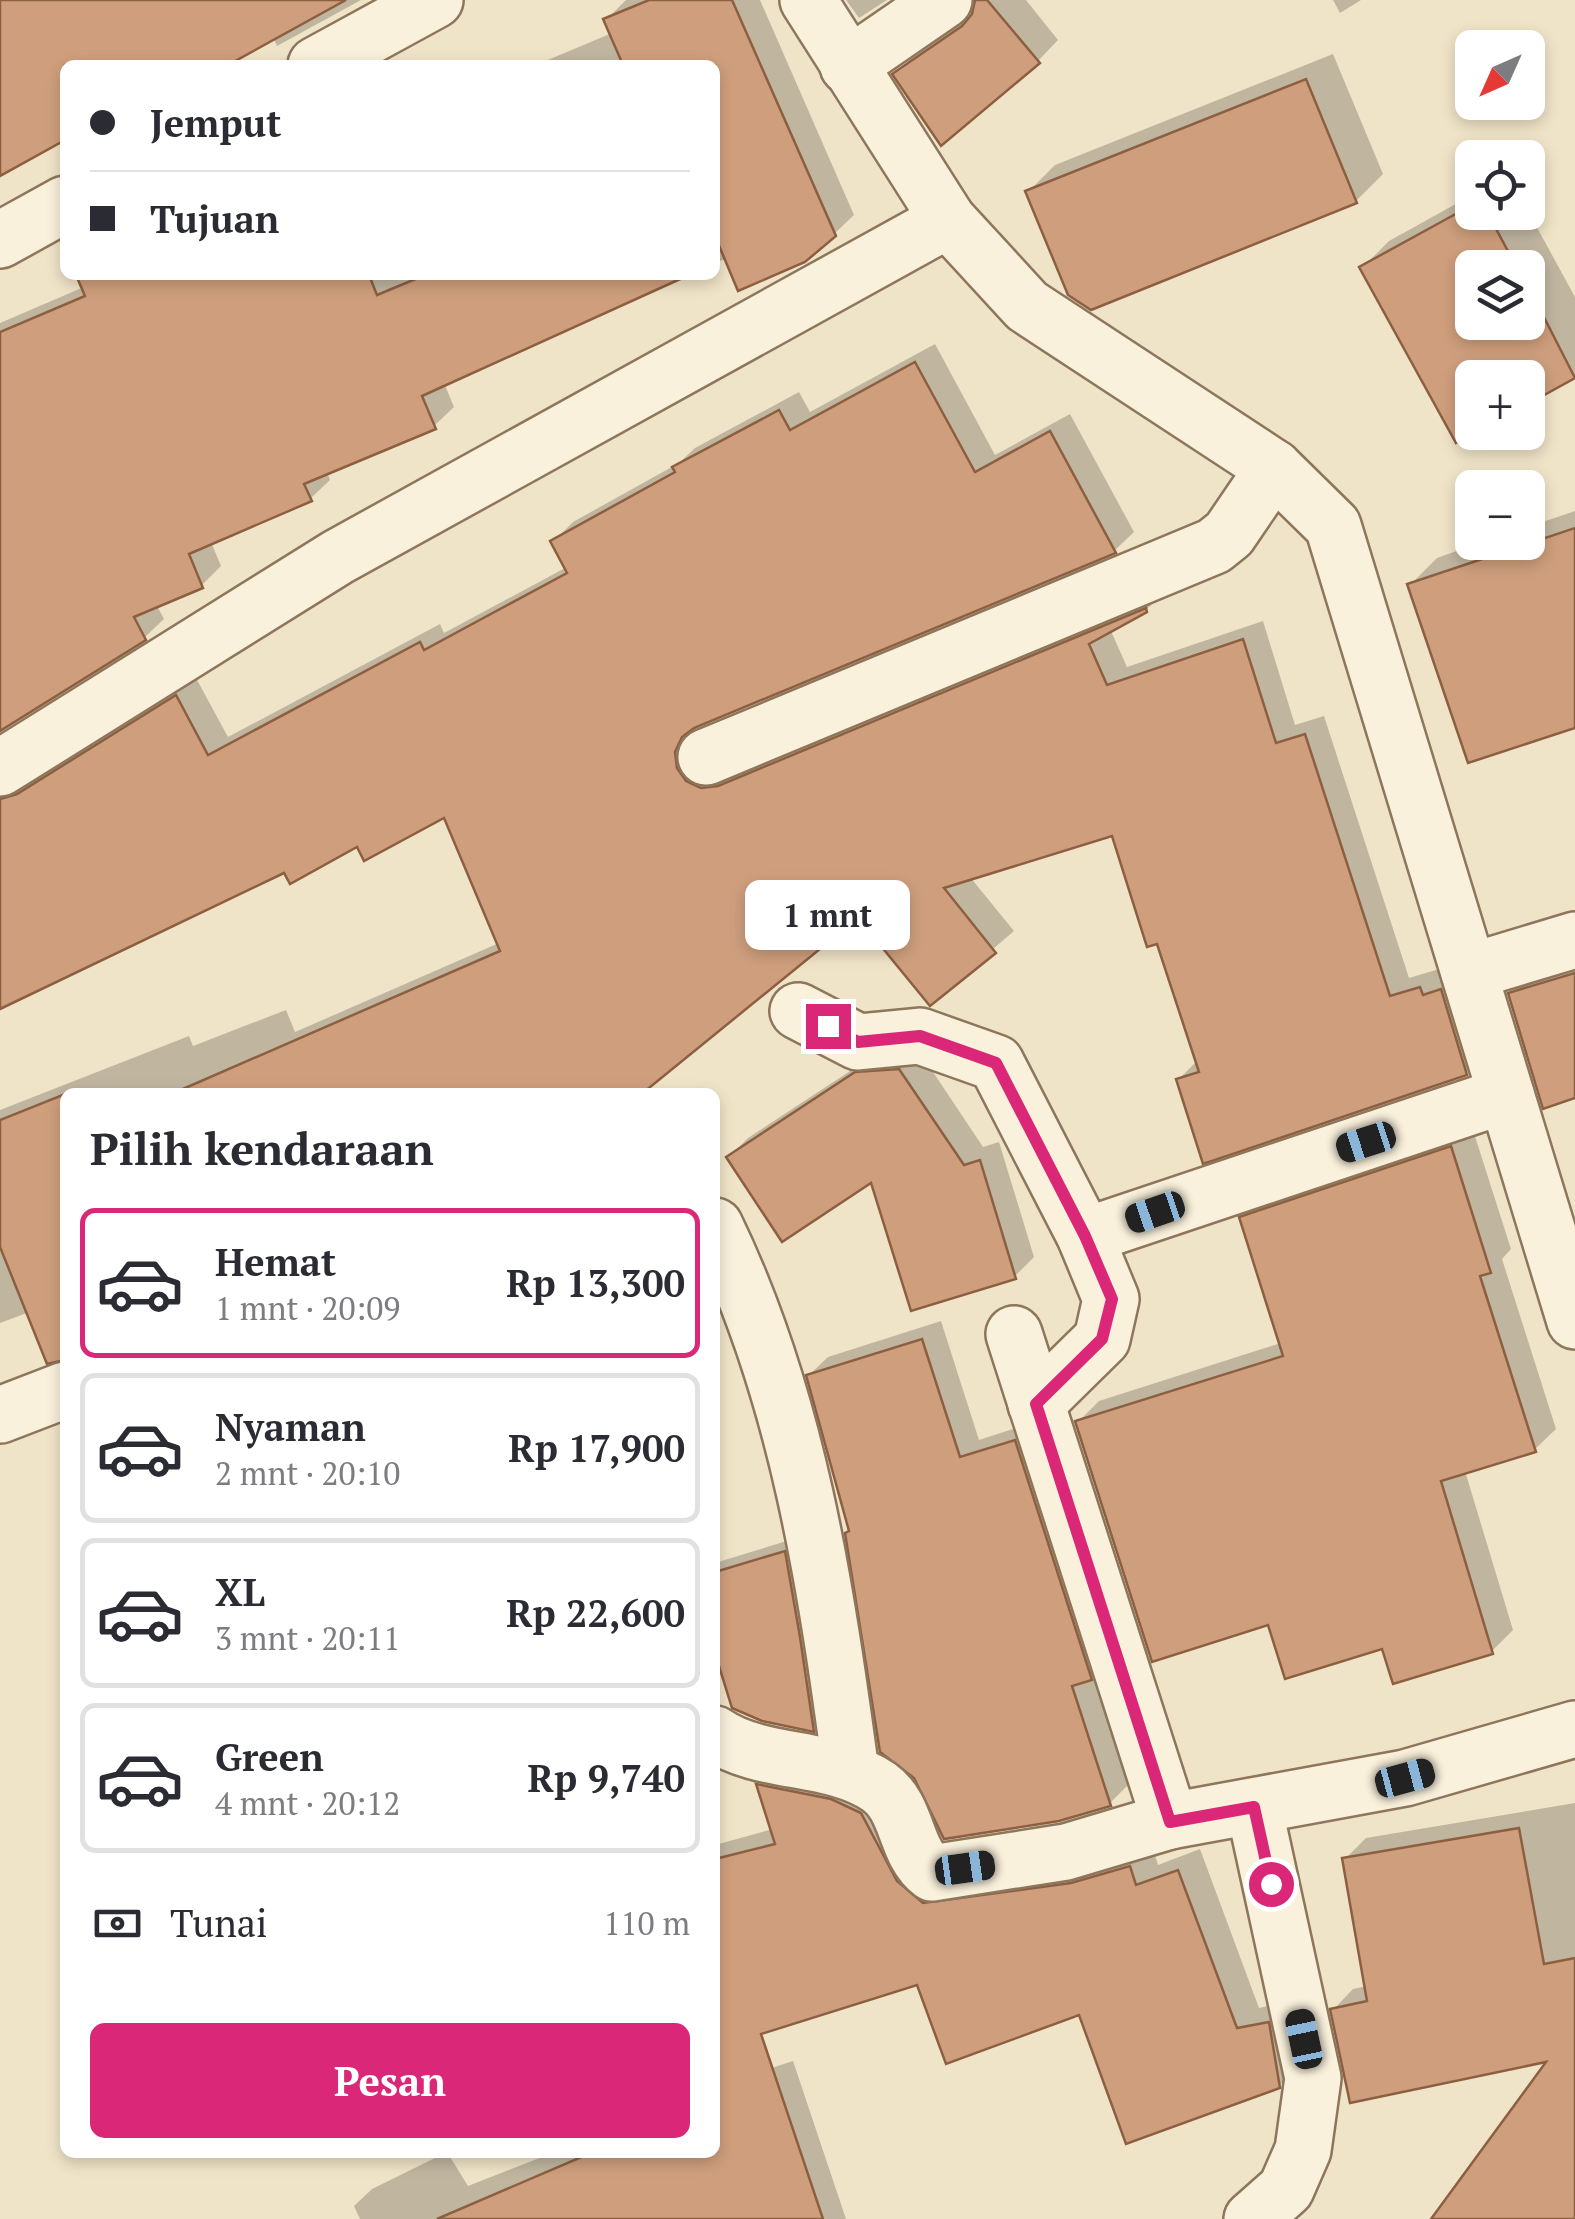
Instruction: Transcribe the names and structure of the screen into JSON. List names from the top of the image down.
{
  "north": "bottom left",
  "page": {
    "map_buttons": ["+", "−"],
    "banner": ["Jemput", "Tujuan"],
    "bubble": "1 mnt",
    "heading": "Pilih kendaraan",
    "list": [
      {
        "name": "Hemat",
        "note": "1 mnt · 20:09",
        "value": "Rp 13,300"
      },
      {
        "name": "Nyaman",
        "note": "2 mnt · 20:10",
        "value": "Rp 17,900"
      },
      {
        "name": "XL",
        "note": "3 mnt · 20:11",
        "value": "Rp 22,600"
      },
      {
        "name": "Green",
        "note": "4 mnt · 20:12",
        "value": "Rp 9,740"
      }
    ],
    "pay": ["Tunai", "110 m"],
    "buttons": "Pesan"
  }
}
